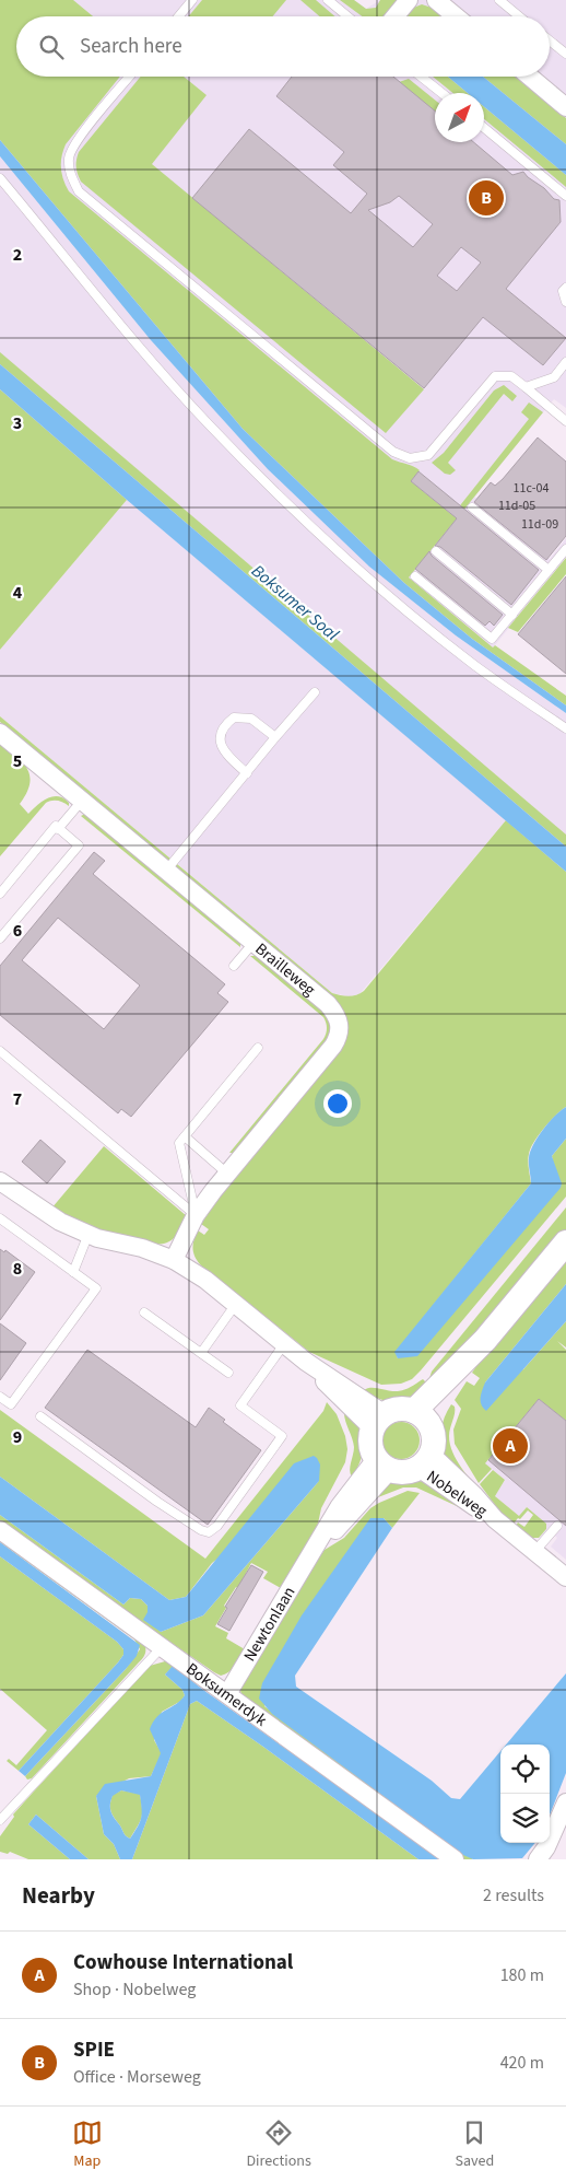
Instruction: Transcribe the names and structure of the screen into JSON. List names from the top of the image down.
{
  "streets": {
    "street": [
      "Brailleweg",
      "Nobelweg",
      "Newtonlaan",
      "Boksumerdyk"
    ]
  },
  "crossings": [
    ["Nobelweg", "Newtonlaan"],
    ["Newtonlaan", "Boksumerdyk"]
  ],
  "water": ["Boksumer Soal"],
  "house_numbers": ["11c-04", "11d-05", "11d-09"],
  "north": "top right",
  "page": {
    "search": "Search here",
    "pins": ["B", "A"],
    "heading": ["Nearby", "2 results"],
    "list": [
      {
        "mark": "A",
        "name": "Cowhouse International",
        "note": "Shop · Nobelweg",
        "value": "180 m"
      },
      {
        "mark": "B",
        "name": "SPIE",
        "note": "Office · Morseweg",
        "value": "420 m"
      }
    ],
    "nav": ["Map", "Directions", "Saved"]
  },
  "grid": {
    "rows": [
      "2",
      "3",
      "4",
      "5",
      "6",
      "7",
      "8",
      "9"
    ]
  }
}
